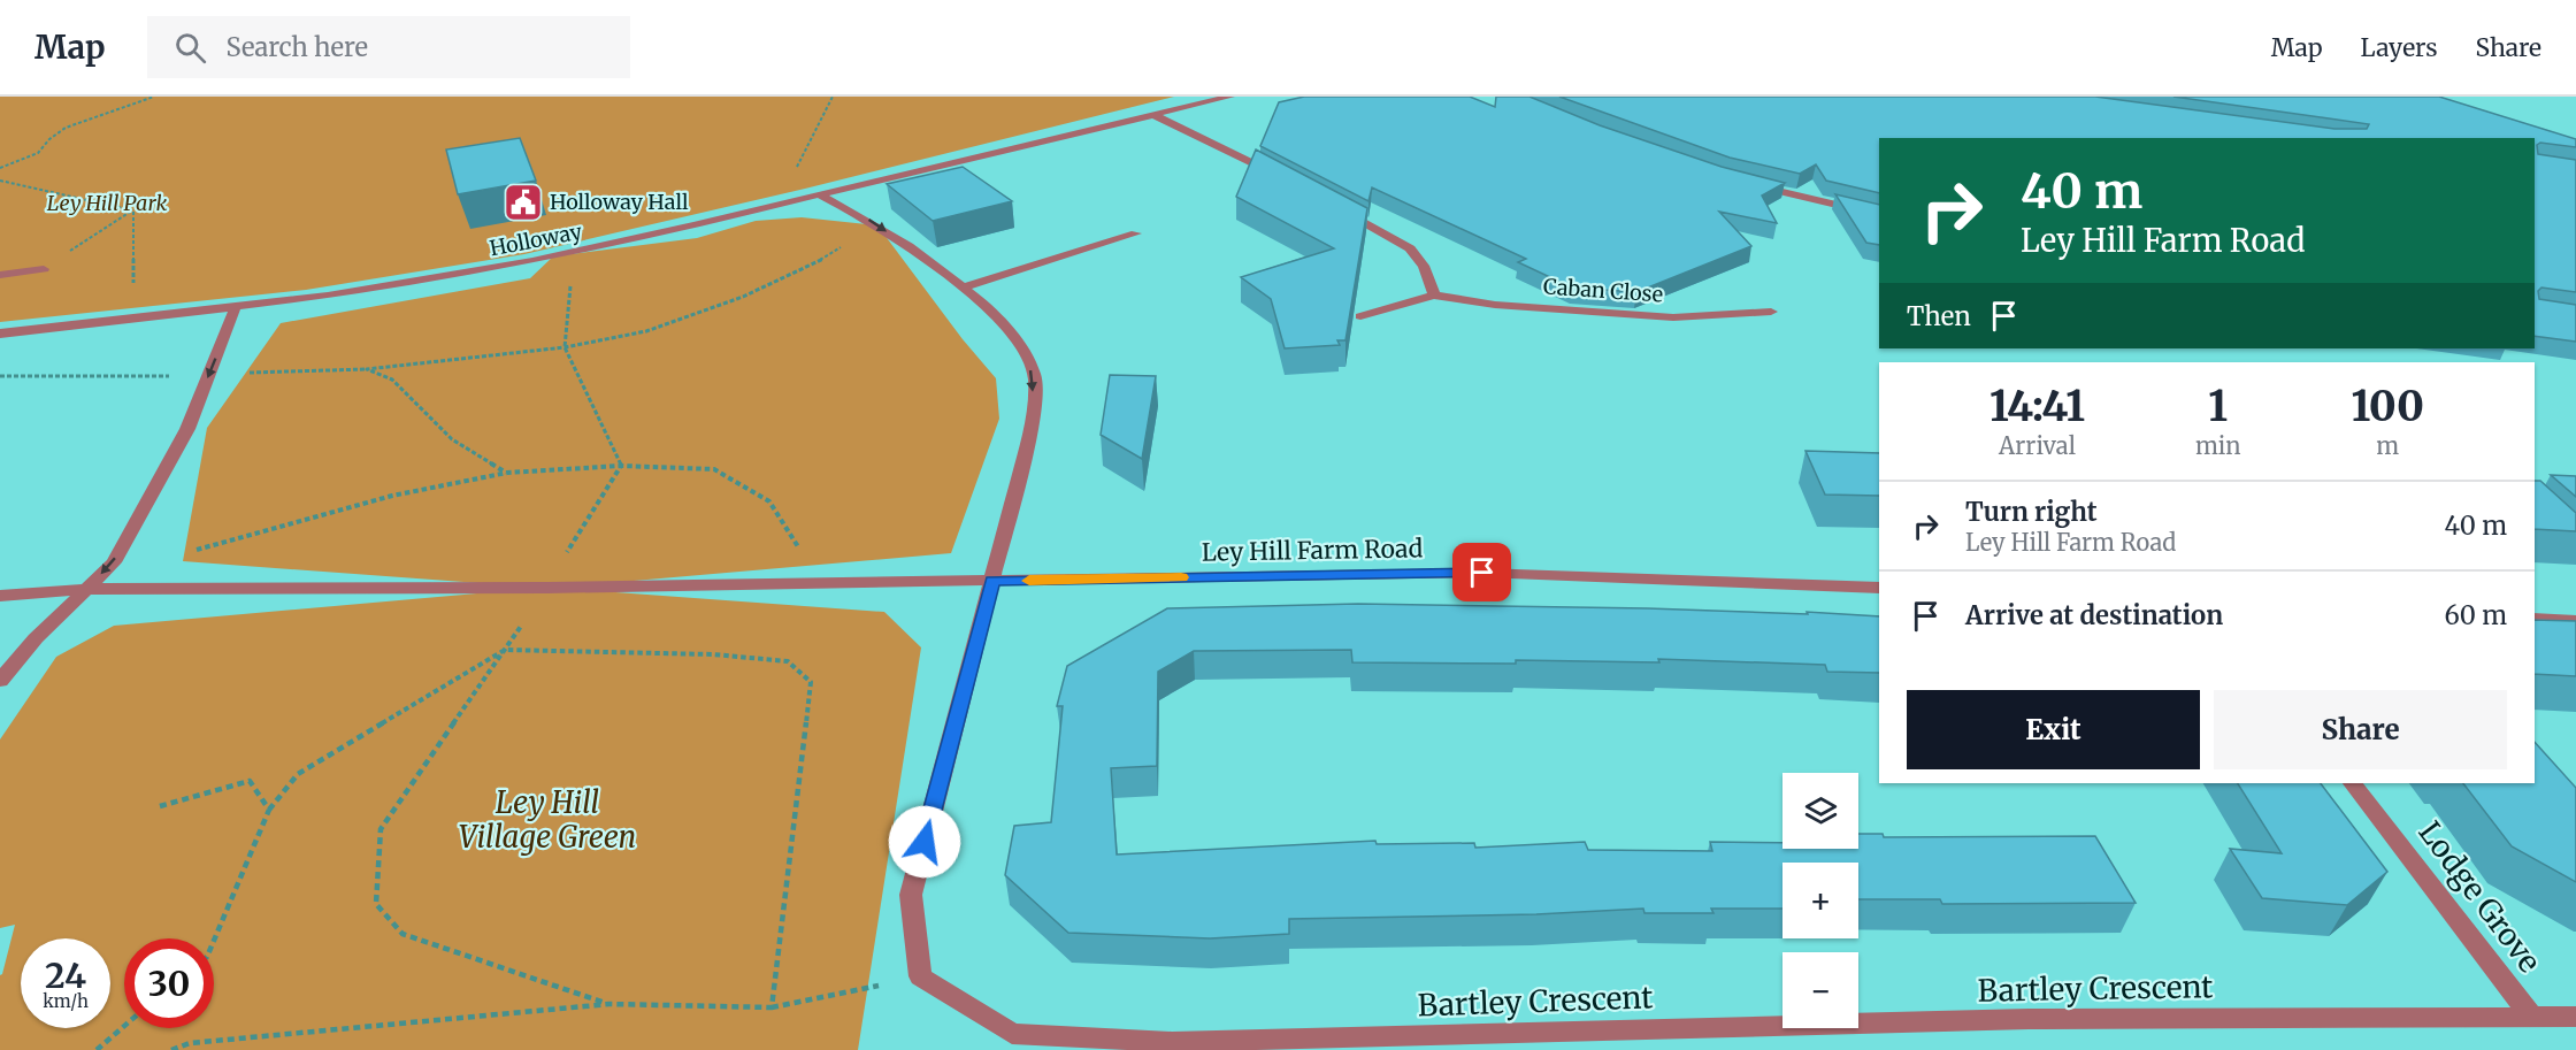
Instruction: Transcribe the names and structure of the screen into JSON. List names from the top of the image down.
{
  "streets": {
    "street": [
      "Holloway",
      "Caban Close",
      "Ley Hill Farm Road",
      "Lodge Grove",
      "Bartley Crescent"
    ]
  },
  "crossings": [
    ["Lodge Grove", "Bartley Crescent"]
  ],
  "parks": ["Ley Hill Park", "Ley Hill Village Green"],
  "places": {
    "public building": ["Holloway Hall"]
  },
  "page": {
    "header": "Map",
    "search": "Search here",
    "nav": ["Map", "Layers", "Share"],
    "turn": ["40 m", "Ley Hill Farm Road"],
    "then": "Then",
    "eta": [
      "14:41",
      "Arrival",
      "1",
      "min",
      "100",
      "m"
    ],
    "list": [
      {
        "name": "Turn right",
        "note": "Ley Hill Farm Road",
        "value": "40 m"
      },
      {
        "name": "Arrive at destination",
        "value": "60 m"
      }
    ],
    "buttons": ["Exit", "Share"],
    "map_buttons": ["+", "−"],
    "speed": "24 km/h",
    "limit": "30"
  }
}
